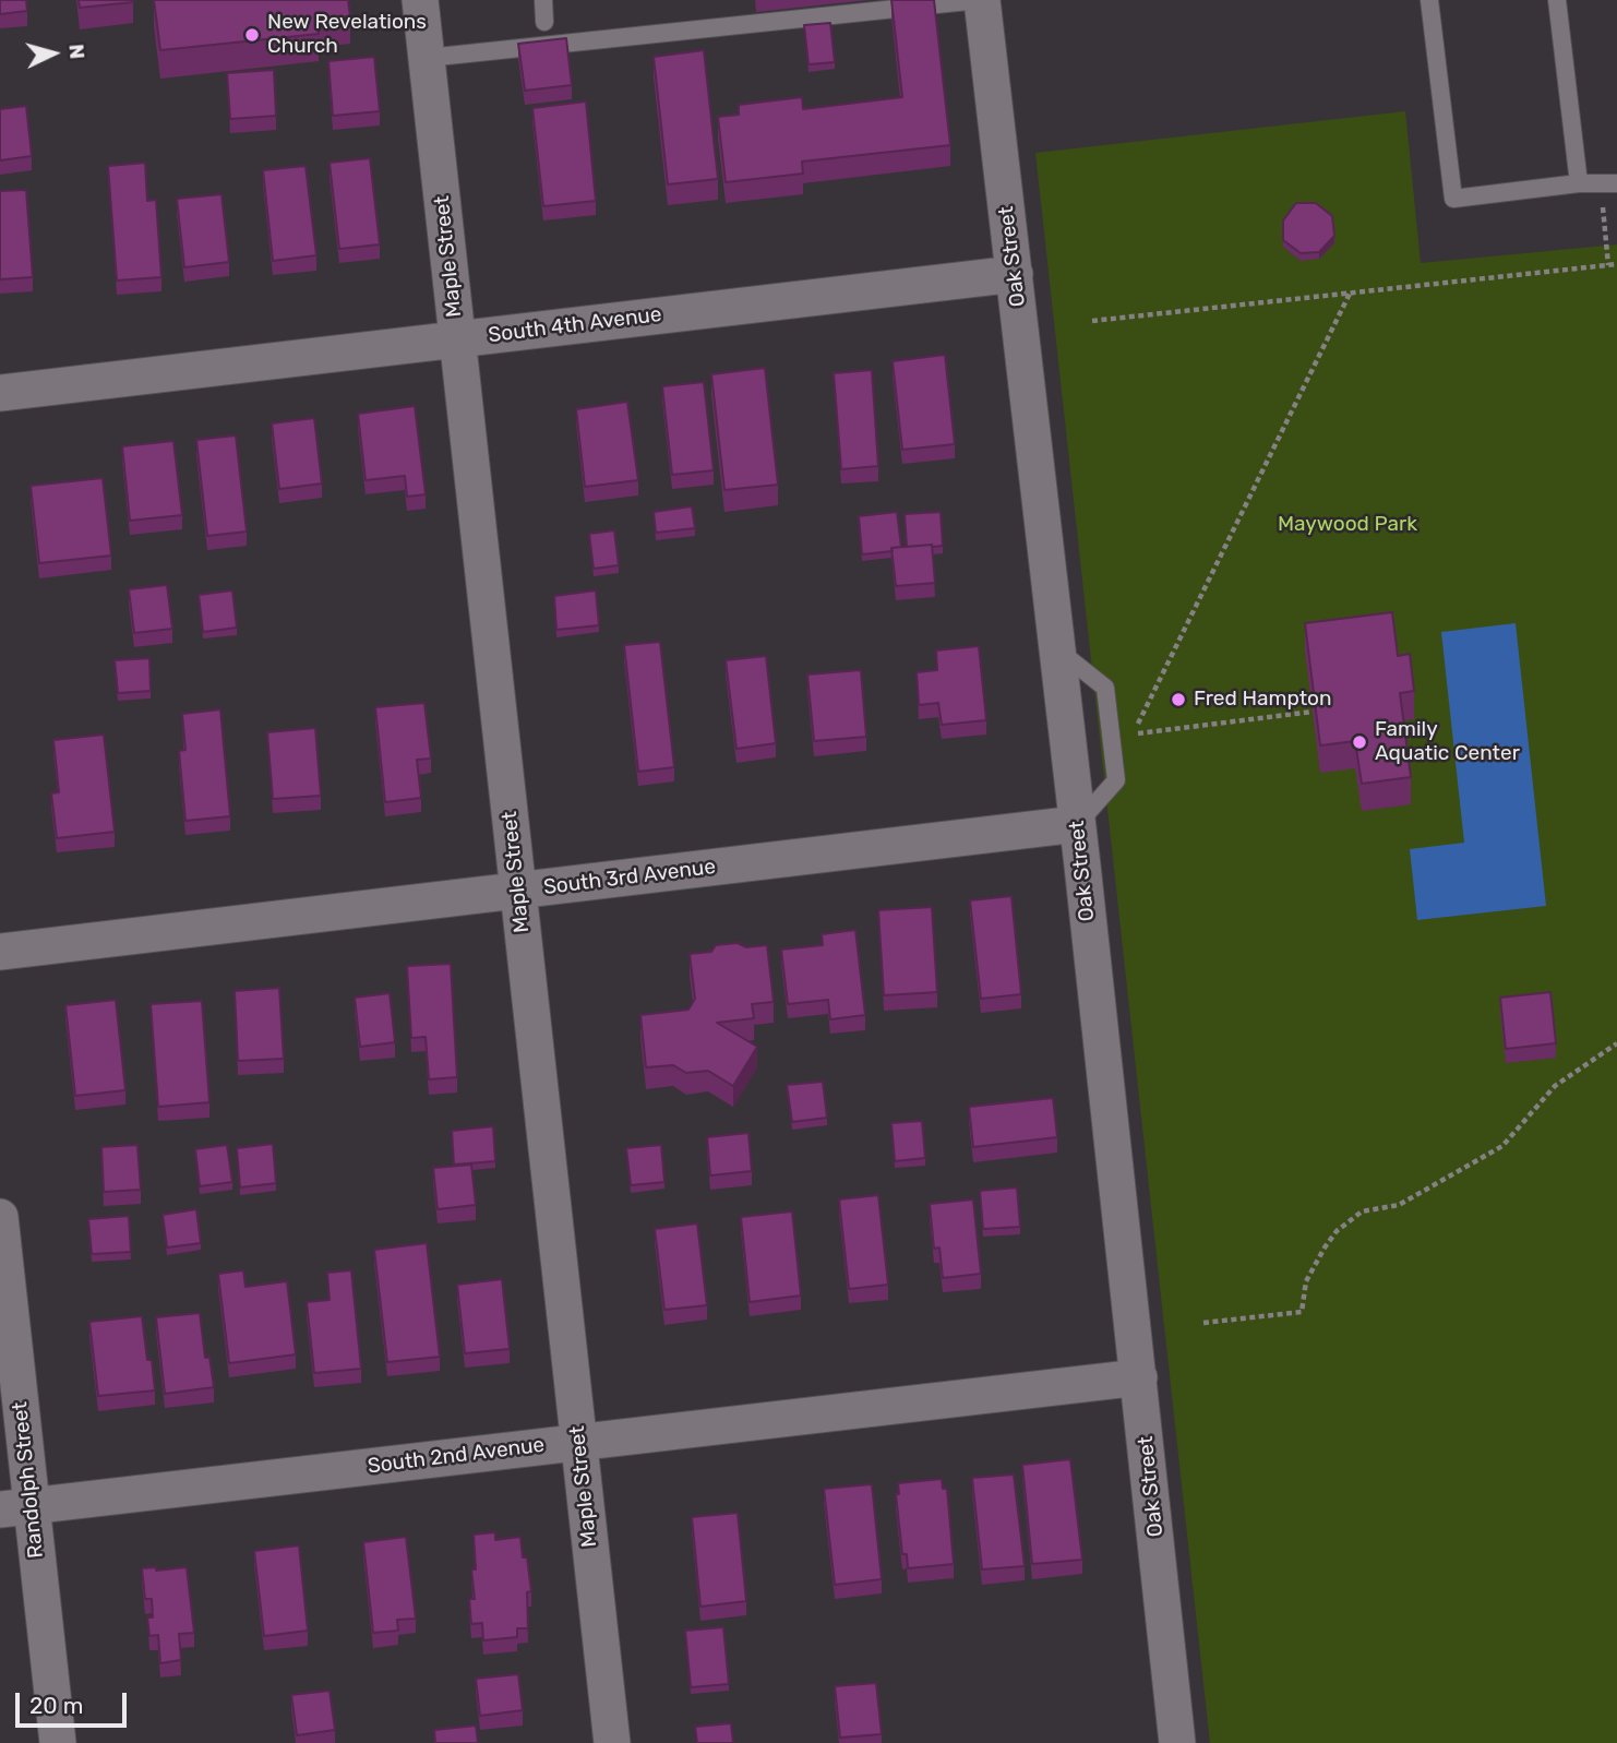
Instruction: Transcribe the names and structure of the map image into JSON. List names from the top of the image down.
{
  "streets": {
    "street": [
      "Maple Street",
      "Oak Street",
      "South 4th Avenue",
      "South 3rd Avenue",
      "South 2nd Avenue",
      "Randolph Street"
    ]
  },
  "crossings": [
    ["Maple Street", "South 4th Avenue"],
    ["Maple Street", "South 3rd Avenue"],
    ["Maple Street", "South 2nd Avenue"],
    ["Oak Street", "South 4th Avenue"],
    ["Oak Street", "South 3rd Avenue"],
    ["Oak Street", "South 2nd Avenue"],
    ["South 2nd Avenue", "Randolph Street"]
  ],
  "parks": ["Maywood Park"],
  "places": ["New Revelations Church", "Fred Hampton", "Family Aquatic Center"],
  "scale_bar": "20 m",
  "north": "right"
}
